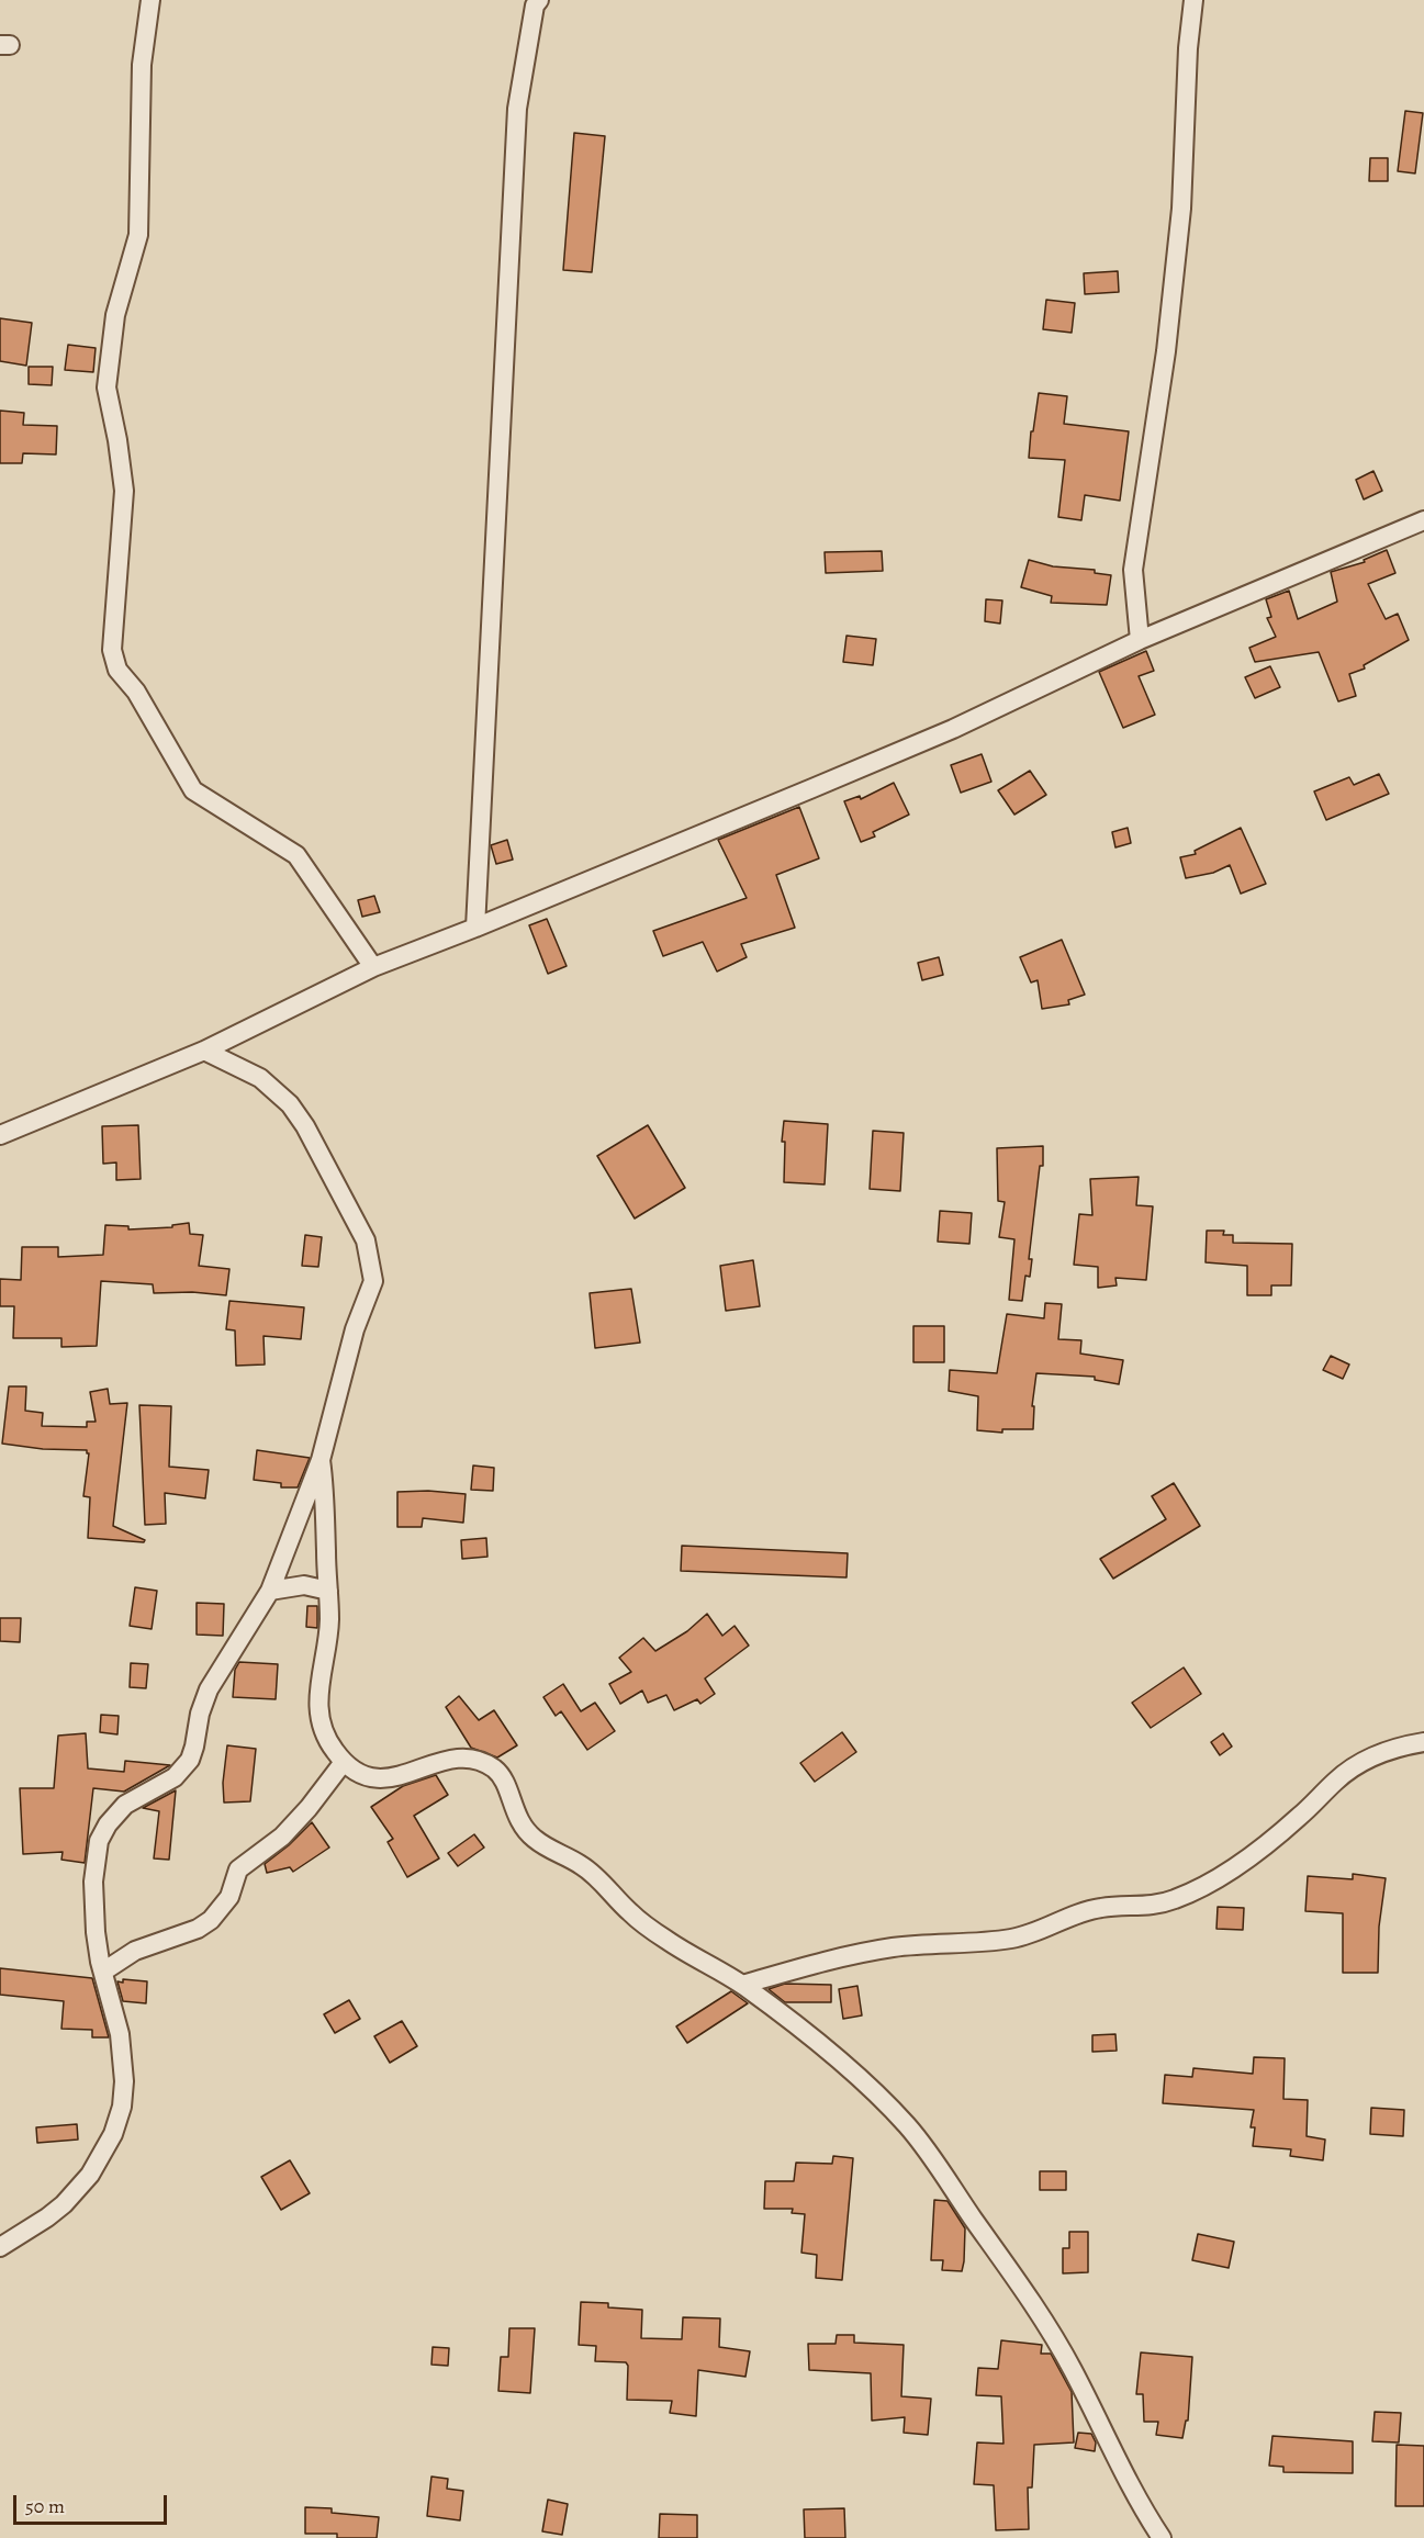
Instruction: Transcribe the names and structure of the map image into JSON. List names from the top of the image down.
{
  "scale_bar": "50 m"
}
